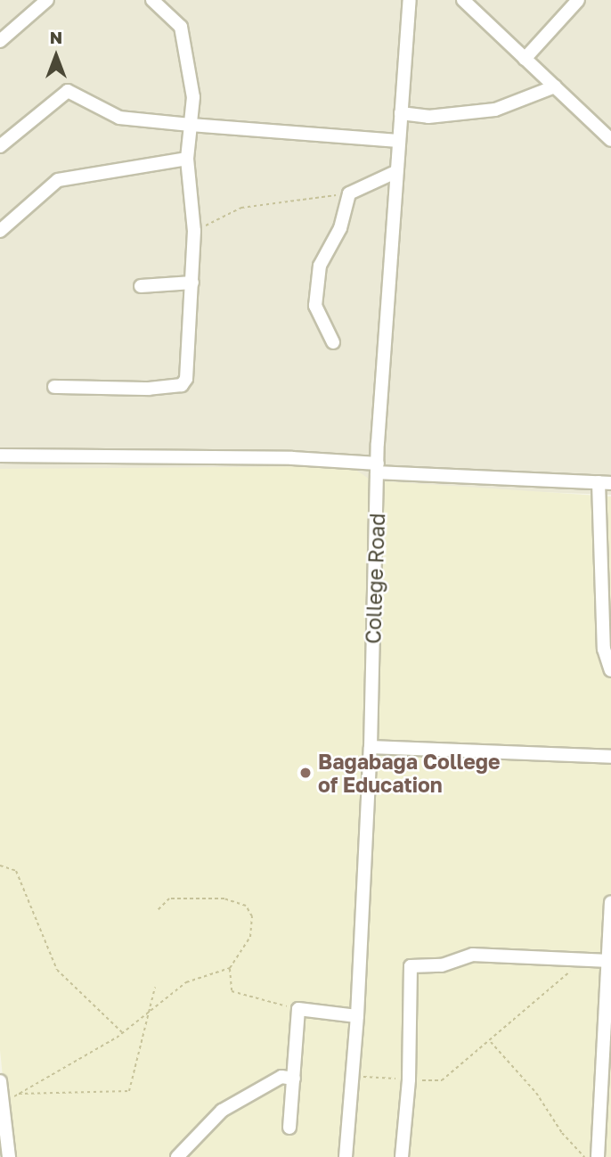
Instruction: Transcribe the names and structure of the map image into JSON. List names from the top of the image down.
{
  "streets": {
    "street": ["College Road"]
  },
  "places": ["Bagabaga College of Education"],
  "north": "top"
}
